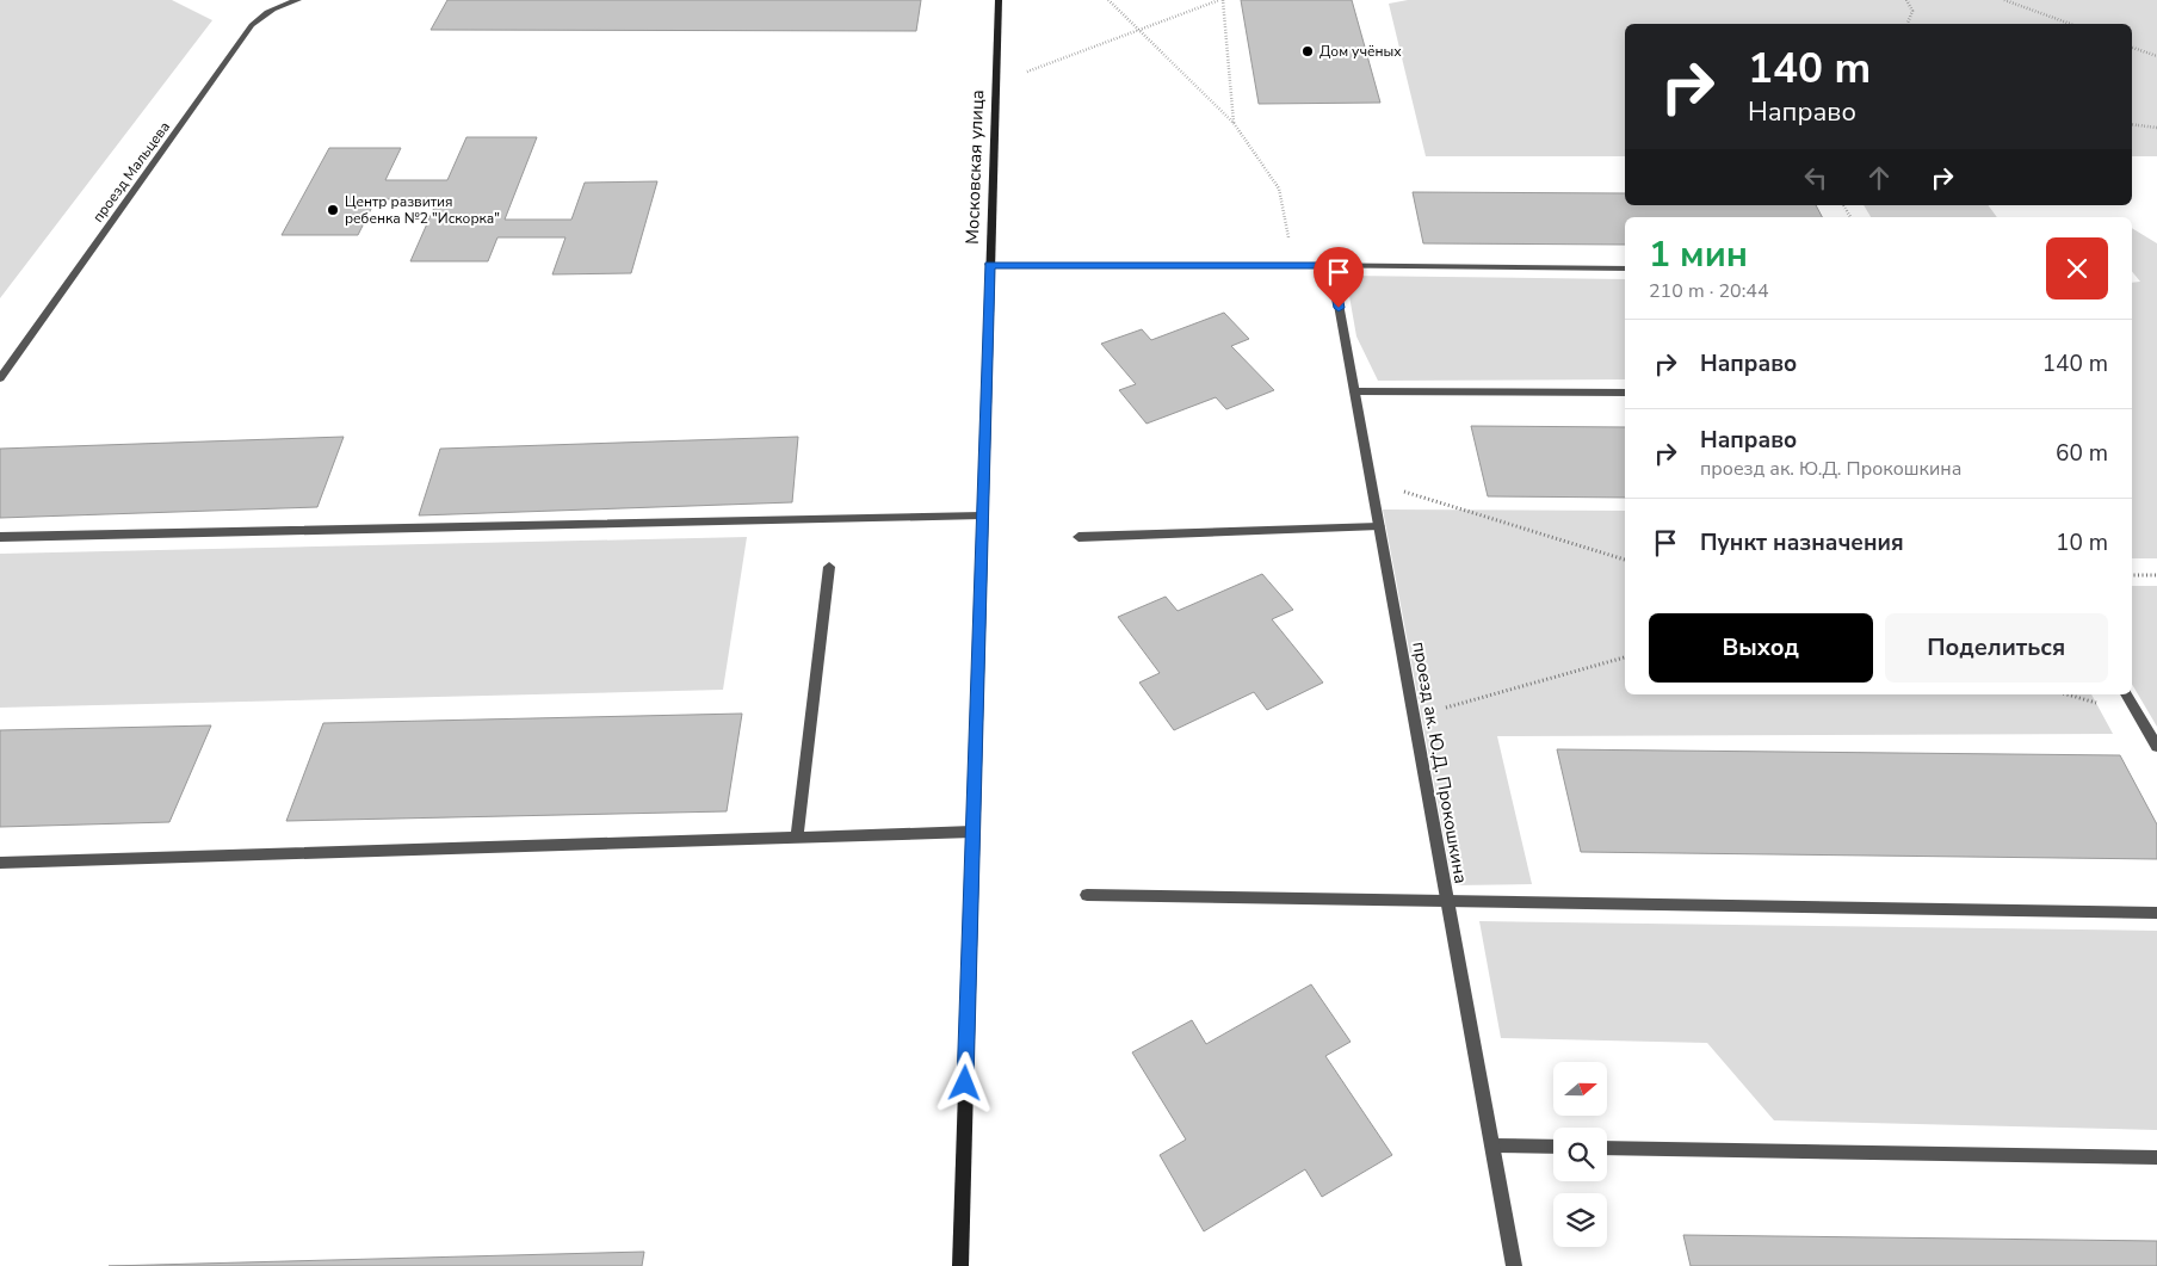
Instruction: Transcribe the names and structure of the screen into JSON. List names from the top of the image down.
{
  "streets": {
    "street": ["Московская улица", "проезд Мальцева", "проезд ак. Ю.Д. Прокошкина"]
  },
  "places": ["Дом учёных", "Центр развития ребенка №2 \"Искорка\""],
  "north": "right",
  "page": {
    "turn": ["140 m", "Направо"],
    "heading": ["1 мин", "210 m · 20:44"],
    "list": [
      {
        "name": "Направо",
        "value": "140 m"
      },
      {
        "name": "Направо",
        "note": "проезд ак. Ю.Д. Прокошкина",
        "value": "60 m"
      },
      {
        "name": "Пункт назначения",
        "value": "10 m"
      }
    ],
    "buttons": ["Выход", "Поделиться"]
  }
}
